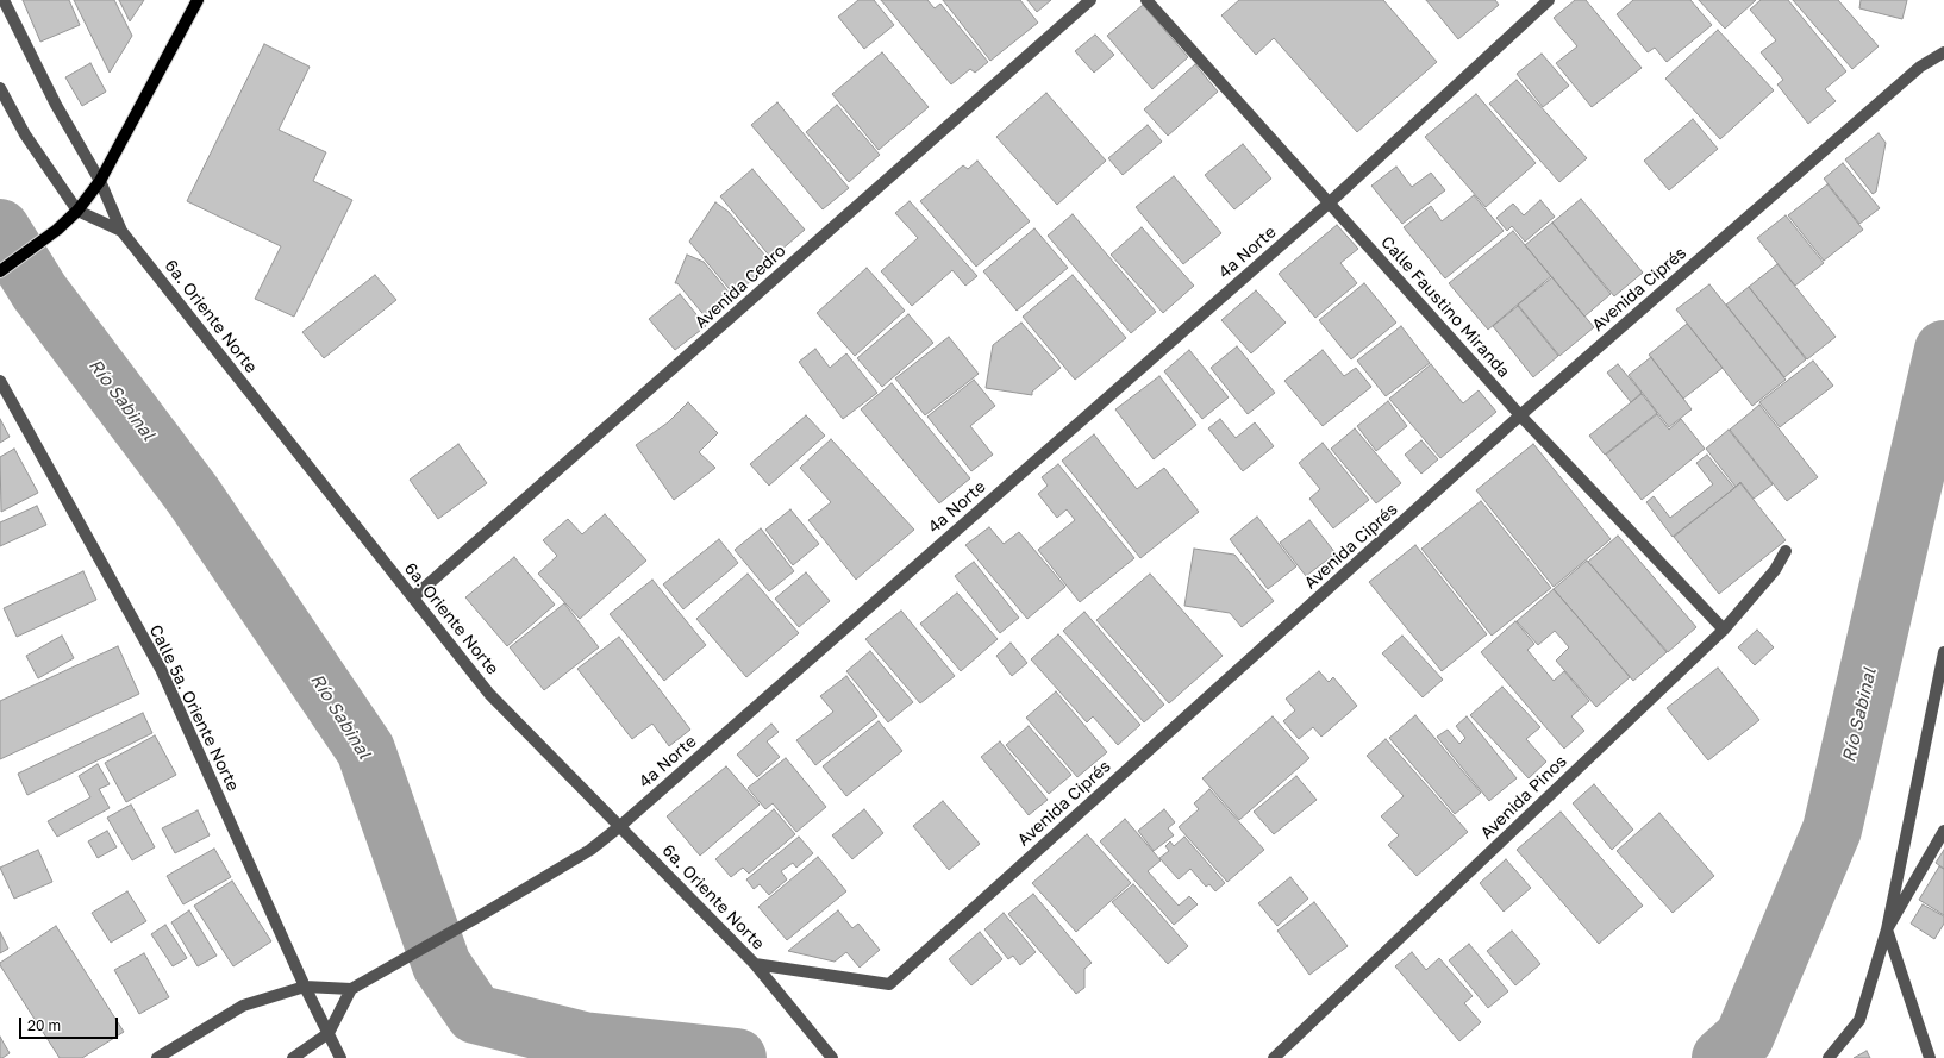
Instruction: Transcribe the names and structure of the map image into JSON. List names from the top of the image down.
{
  "streets": {
    "street": [
      "4a Norte",
      "Avenida Cedro",
      "Avenida Ciprés",
      "Calle Faustino Miranda",
      "6a. Oriente Norte",
      "Calle 5a. Oriente Norte",
      "Avenida Pinos"
    ]
  },
  "crossings": [
    ["4a Norte", "Calle Faustino Miranda"],
    ["4a Norte", "6a. Oriente Norte"],
    ["Avenida Cedro", "6a. Oriente Norte"],
    ["Avenida Ciprés", "Calle Faustino Miranda"],
    ["Avenida Ciprés", "6a. Oriente Norte"],
    ["Calle Faustino Miranda", "Avenida Pinos"]
  ],
  "water": ["Río Sabinal"],
  "scale_bar": "20 m"
}
